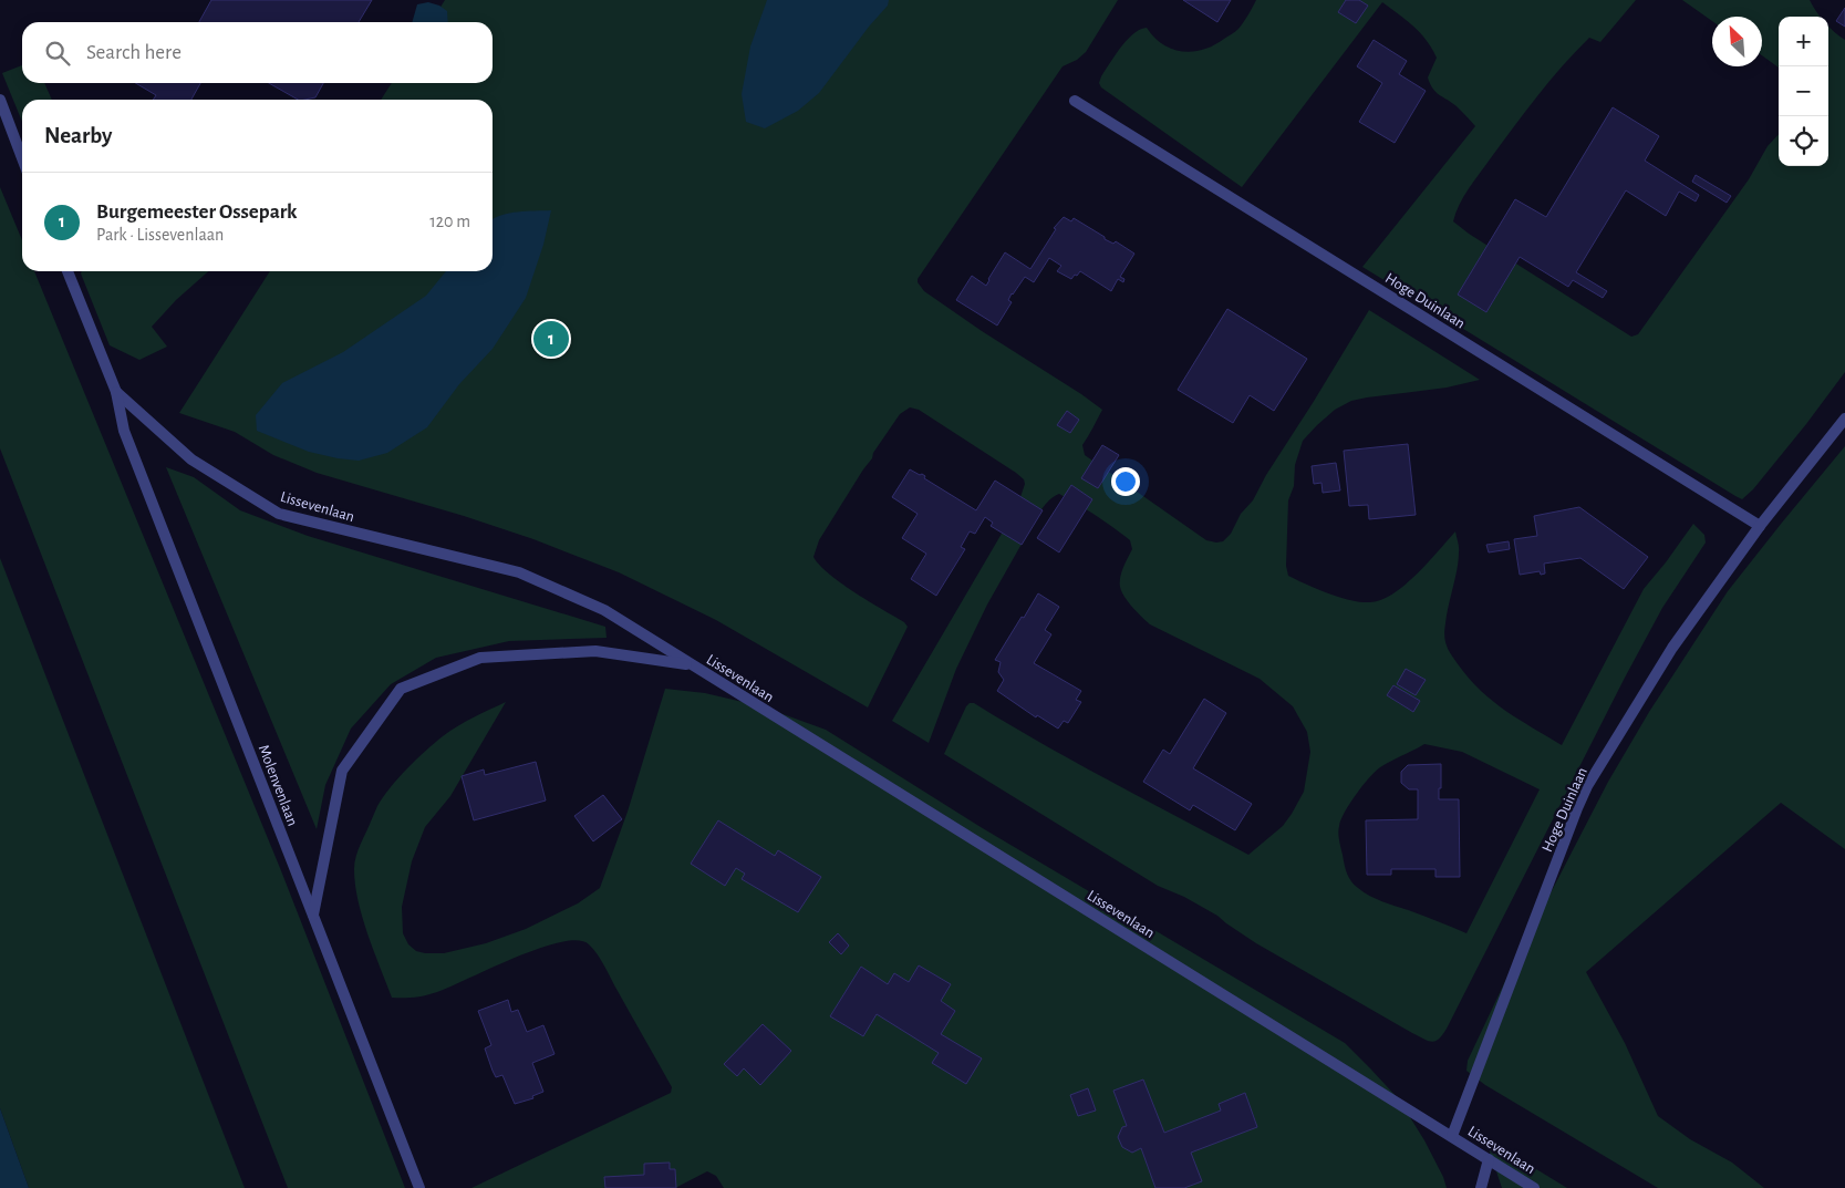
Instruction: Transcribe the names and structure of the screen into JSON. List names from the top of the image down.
{
  "streets": {
    "street": ["Hoge Duinlaan", "Lissevenlaan", "Molenvenlaan"]
  },
  "crossings": [
    ["Hoge Duinlaan", "Lissevenlaan"],
    ["Lissevenlaan", "Molenvenlaan"]
  ],
  "north": "top left",
  "page": {
    "map_buttons": ["+", "−"],
    "search": "Search here",
    "heading": "Nearby",
    "list": [
      {
        "mark": "1",
        "name": "Burgemeester Ossepark",
        "note": "Park · Lissevenlaan",
        "value": "120 m"
      }
    ],
    "pins": "1"
  }
}
